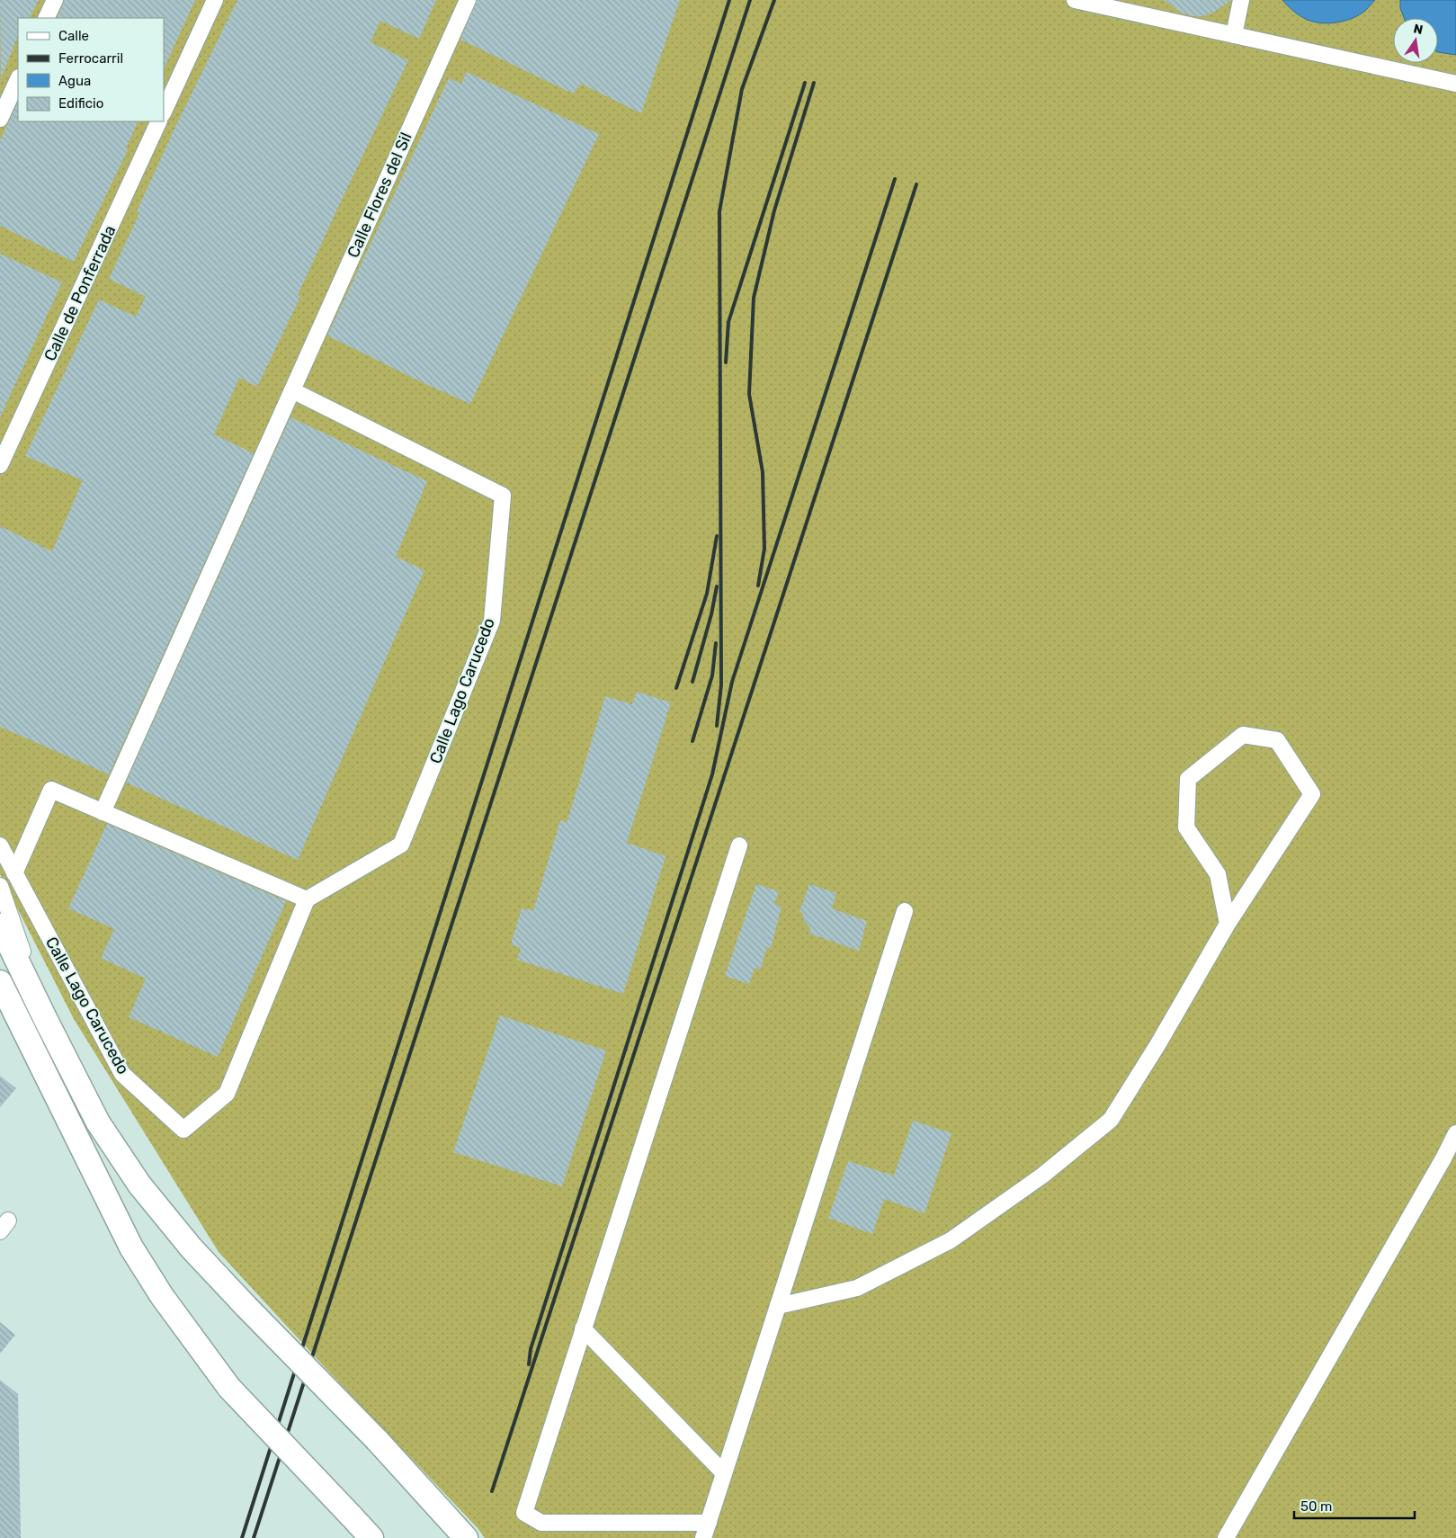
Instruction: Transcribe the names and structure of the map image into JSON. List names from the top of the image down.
{
  "streets": {
    "street": ["Calle Flores del Sil", "Calle de Ponferrada", "Calle Lago Carucedo"]
  },
  "crossings": [
    ["Calle Flores del Sil", "Calle Lago Carucedo"]
  ],
  "legend": [
    "Calle",
    "Ferrocarril",
    "Agua",
    "Edificio"
  ],
  "scale_bar": "50 m",
  "north": "top"
}
